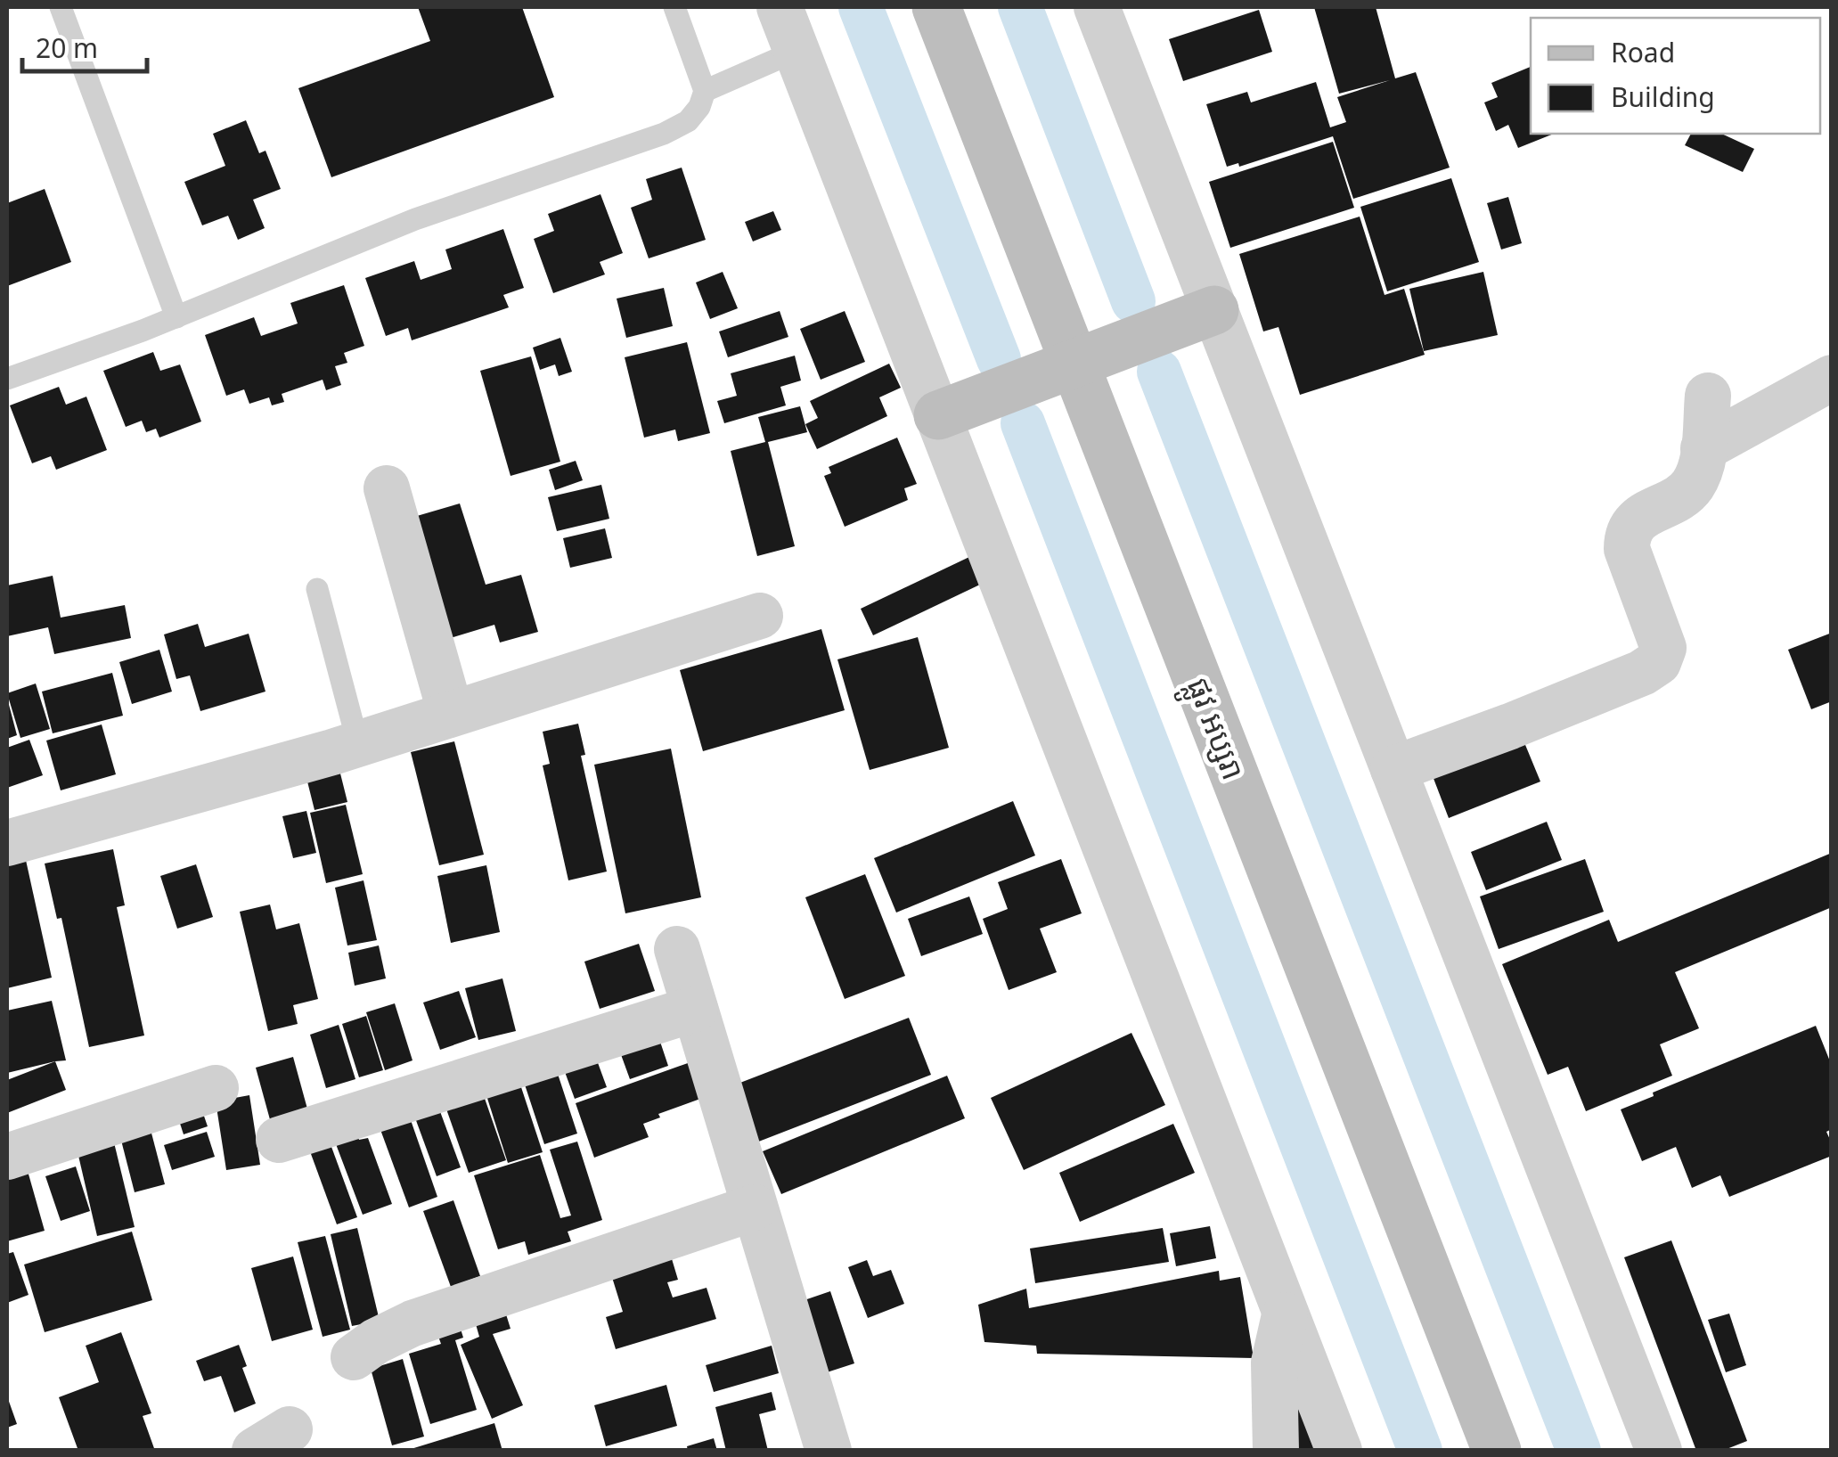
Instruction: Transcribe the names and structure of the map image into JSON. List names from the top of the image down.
{
  "streets": {
    "main road": ["ផ្លូវ អប្សរា"]
  },
  "legend": ["Road", "Building"],
  "scale_bar": "20 m"
}
